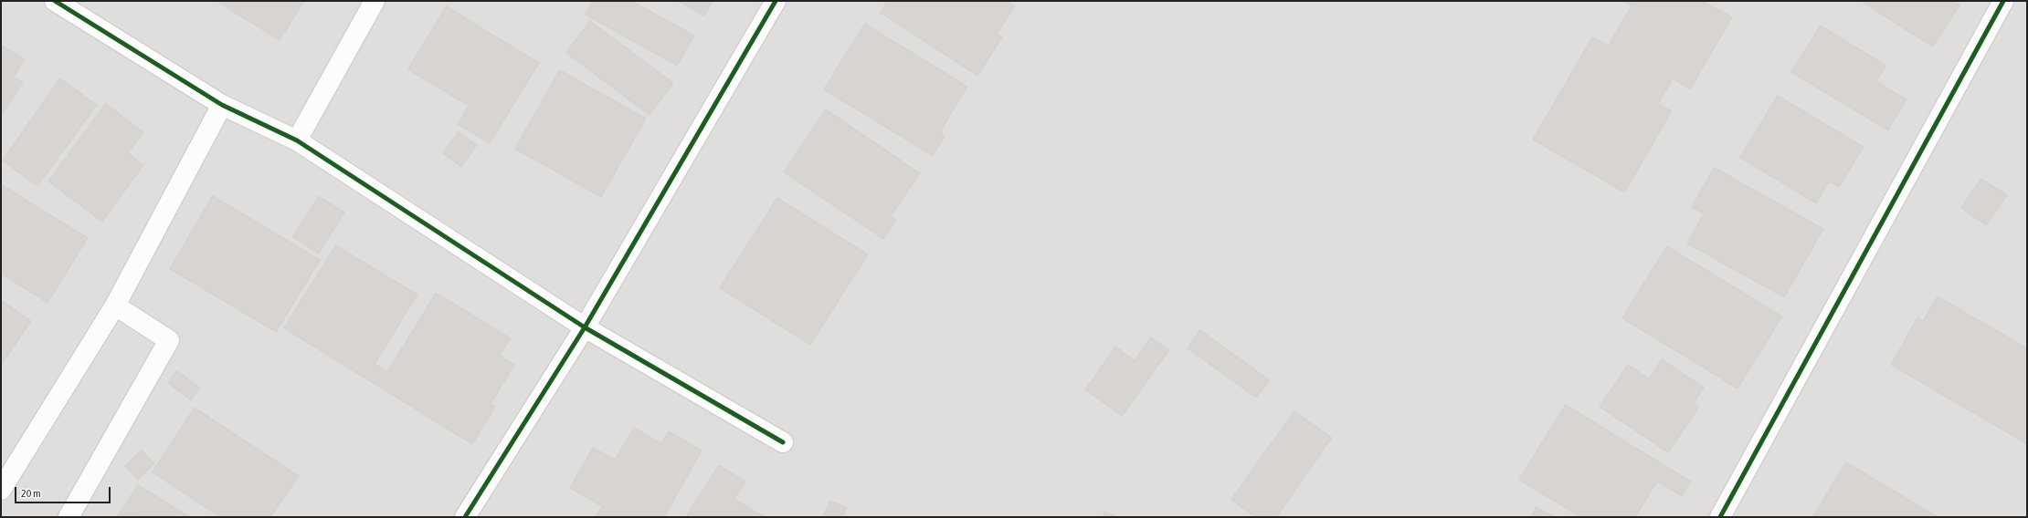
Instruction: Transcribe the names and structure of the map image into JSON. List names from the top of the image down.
{
  "scale_bar": "20 m"
}
